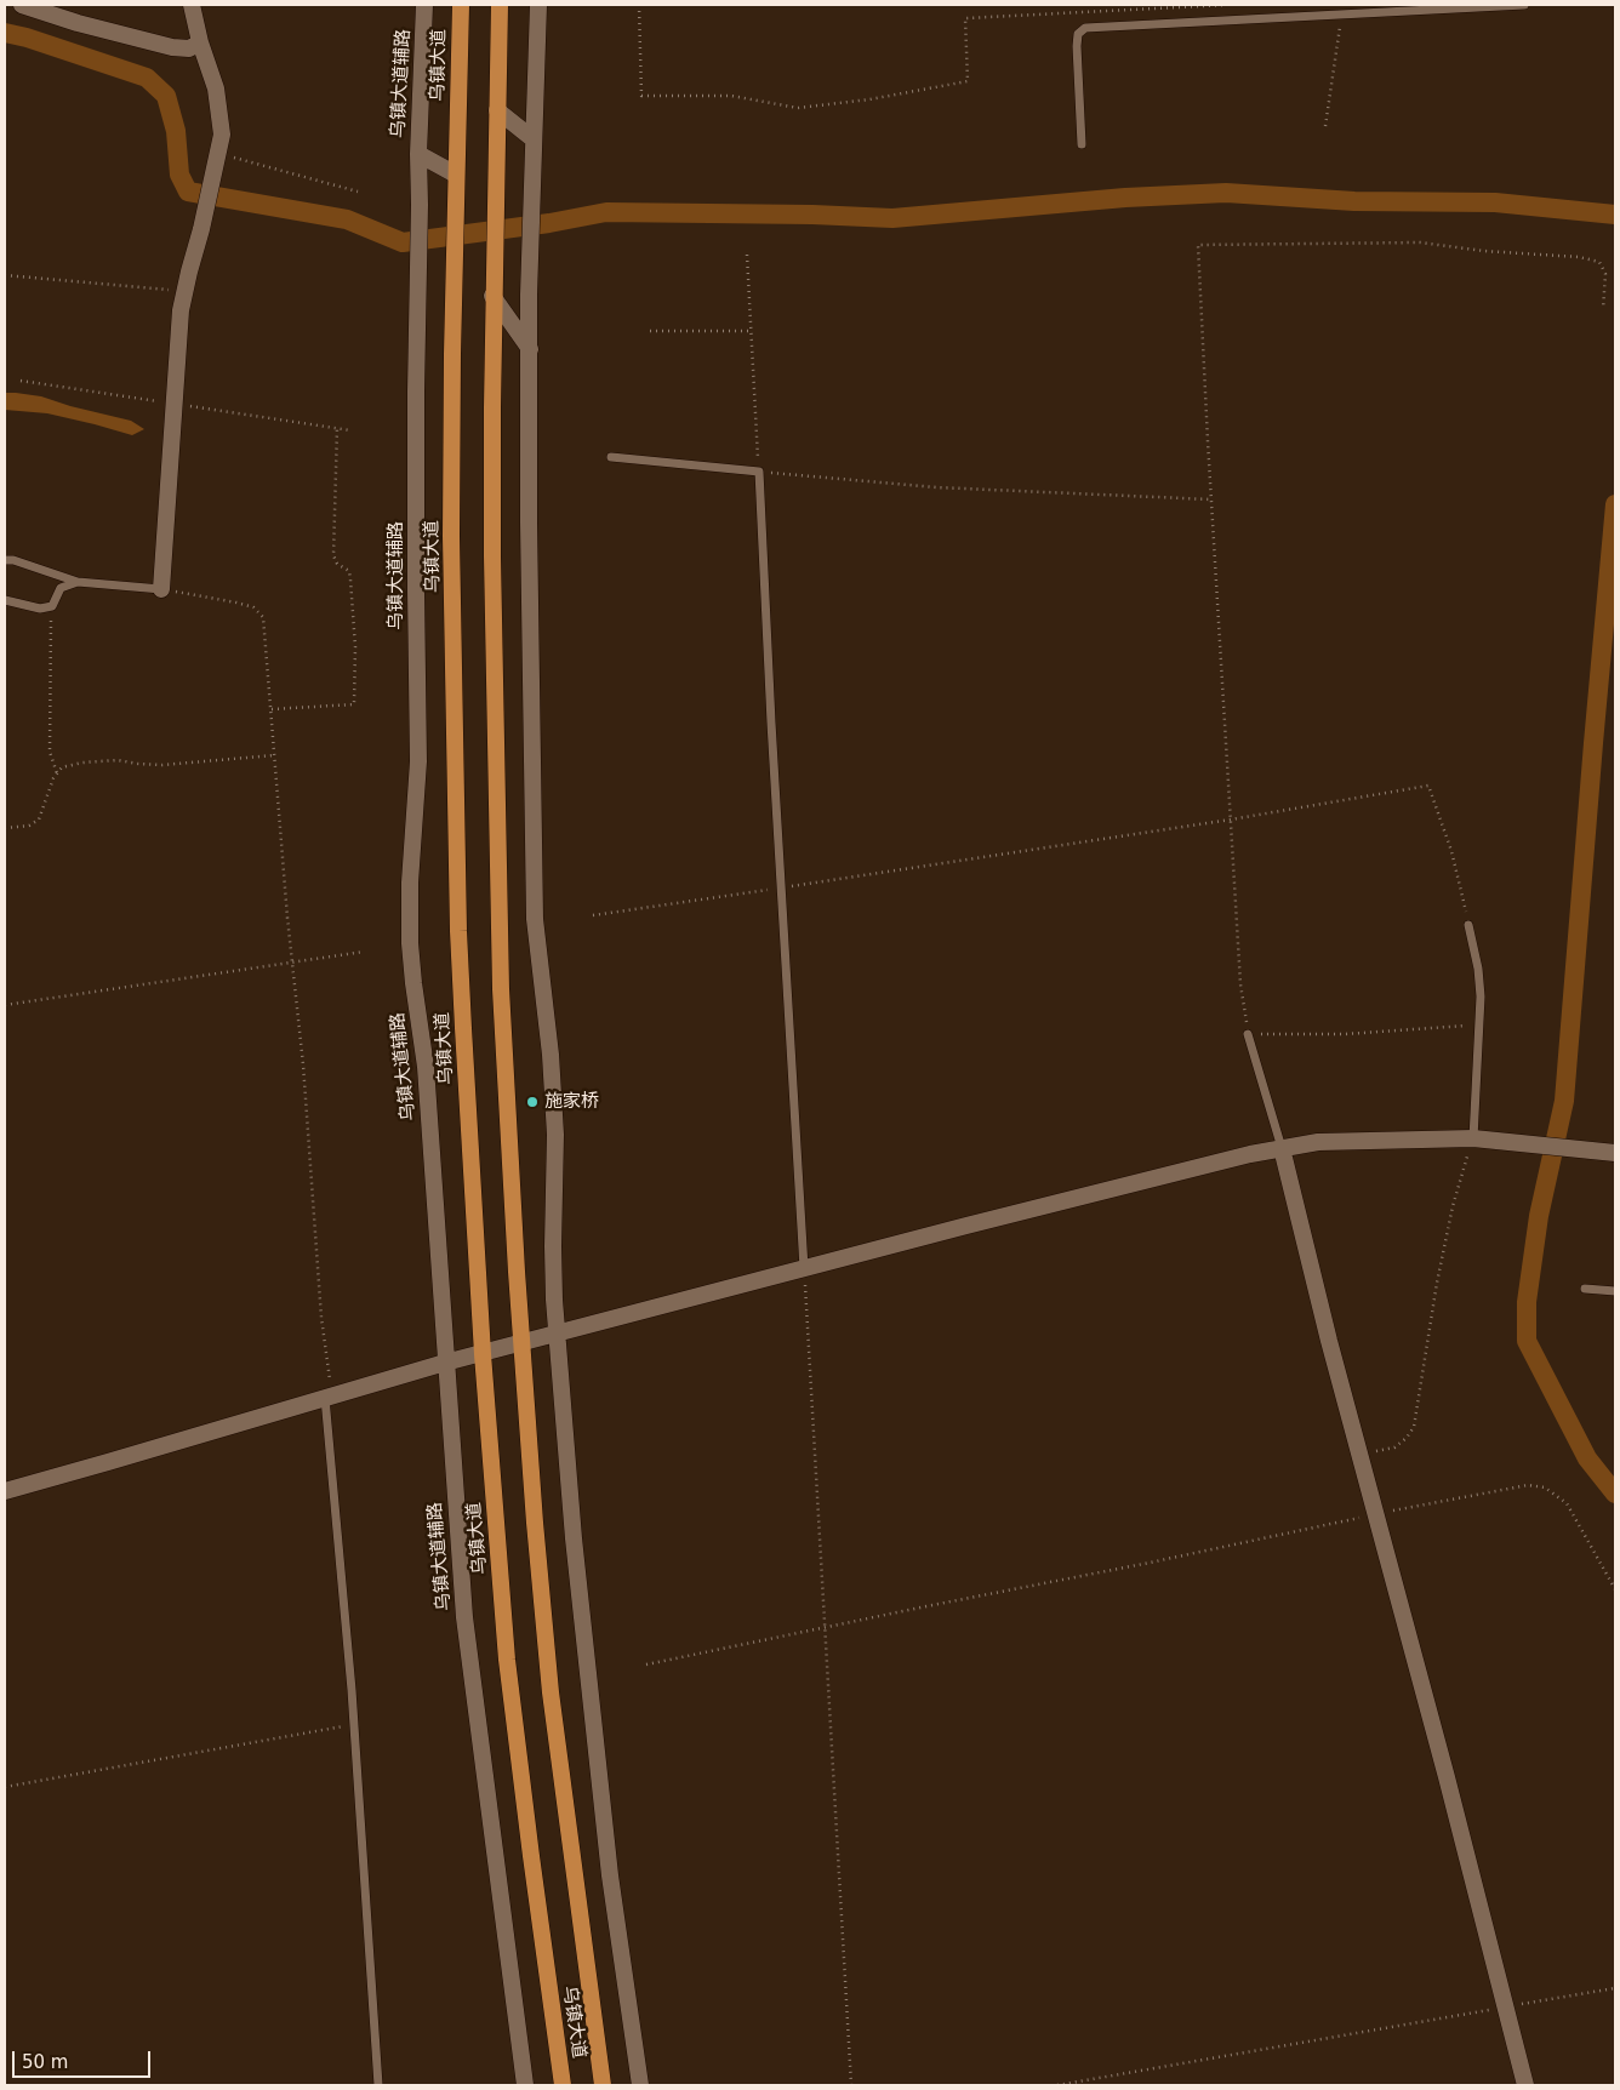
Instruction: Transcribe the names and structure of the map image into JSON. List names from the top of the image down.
{
  "streets": {
    "main road": ["乌镇大道"],
    "street": ["乌镇大道辅路"]
  },
  "places": ["施家桥"],
  "scale_bar": "50 m"
}
